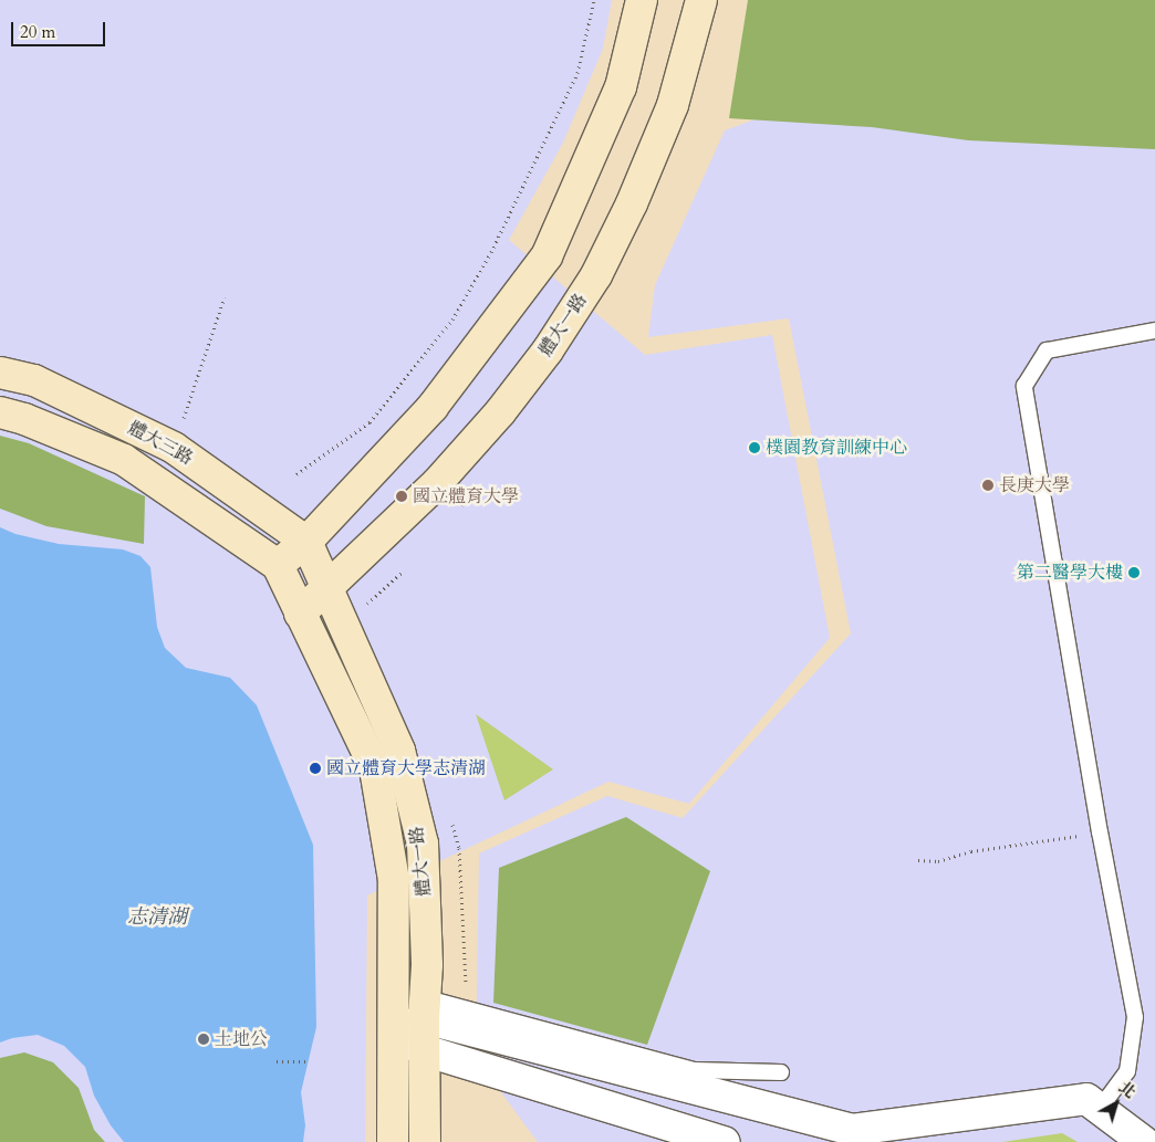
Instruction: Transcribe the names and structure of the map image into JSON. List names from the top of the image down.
{
  "streets": {
    "street": ["體大一路", "體大三路"]
  },
  "crossings": [
    ["體大一路", "體大三路"]
  ],
  "water": ["志清湖"],
  "places": [
    "樸園教育訓練中心",
    "長庚大學",
    "國立體育大學",
    "第二醫學大樓",
    "國立體育大學志清湖",
    "土地公"
  ],
  "scale_bar": "20 m",
  "north": "top right"
}
